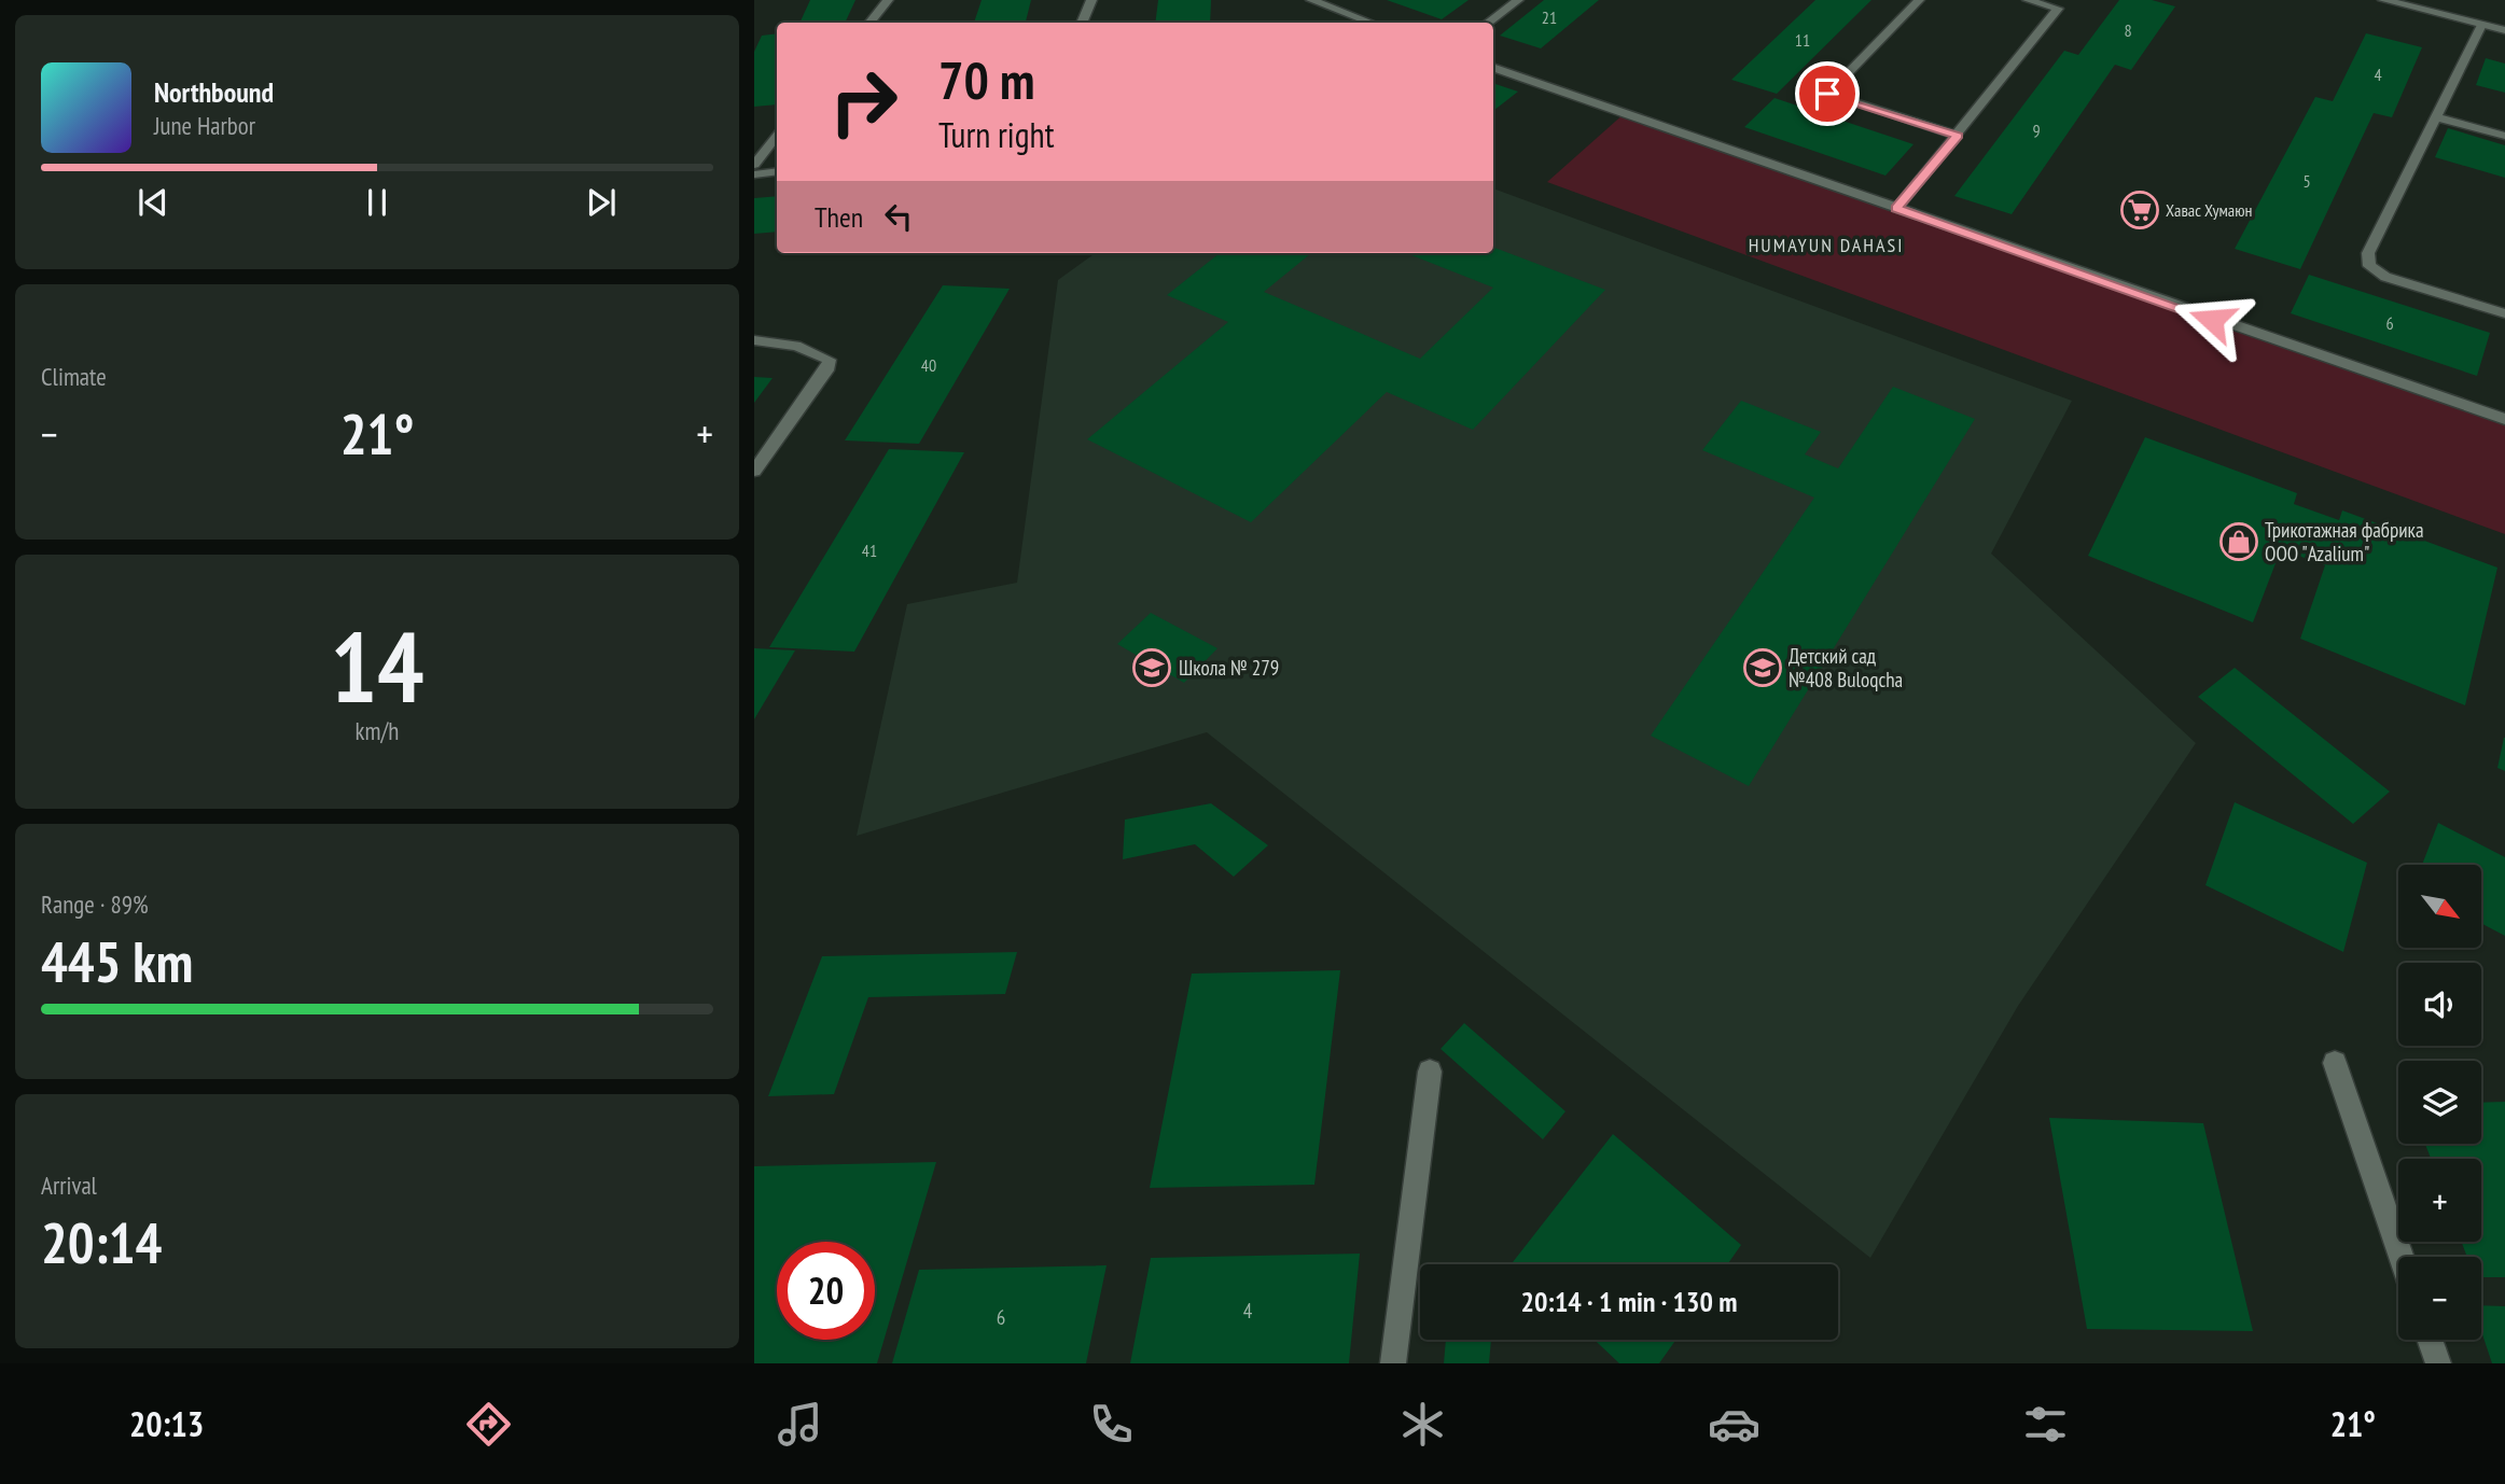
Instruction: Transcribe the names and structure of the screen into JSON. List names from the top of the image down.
{
  "districts": ["HUMAYUN DAHASI"],
  "places": {
    "supermarket": ["Хавас Хумаюн"],
    "shop": ["Трикотажная фабрика ООО \"Azalium\""],
    "school or university": ["Школа № 279", "Детский сад №408 Buloqcha"]
  },
  "house_numbers": [
    "21",
    "8",
    "11",
    "4",
    "9",
    "5",
    "6",
    "40",
    "41",
    "4",
    "6"
  ],
  "north": "bottom right",
  "page": {
    "turn": ["70 m", "Turn right"],
    "song": ["Northbound", "June Harbor"],
    "then": "Then",
    "tile": [
      "Climate",
      ["14", "km/h"],
      ["Range · 89%", "445 km"],
      ["Arrival", "20:14"]
    ],
    "heat": ["−", "21°", "+"],
    "map_buttons": ["+", "−"],
    "limit": "20",
    "trip": "20:14 · 1 min · 130 m",
    "tabs": ["20:13", "21°"]
  }
}
